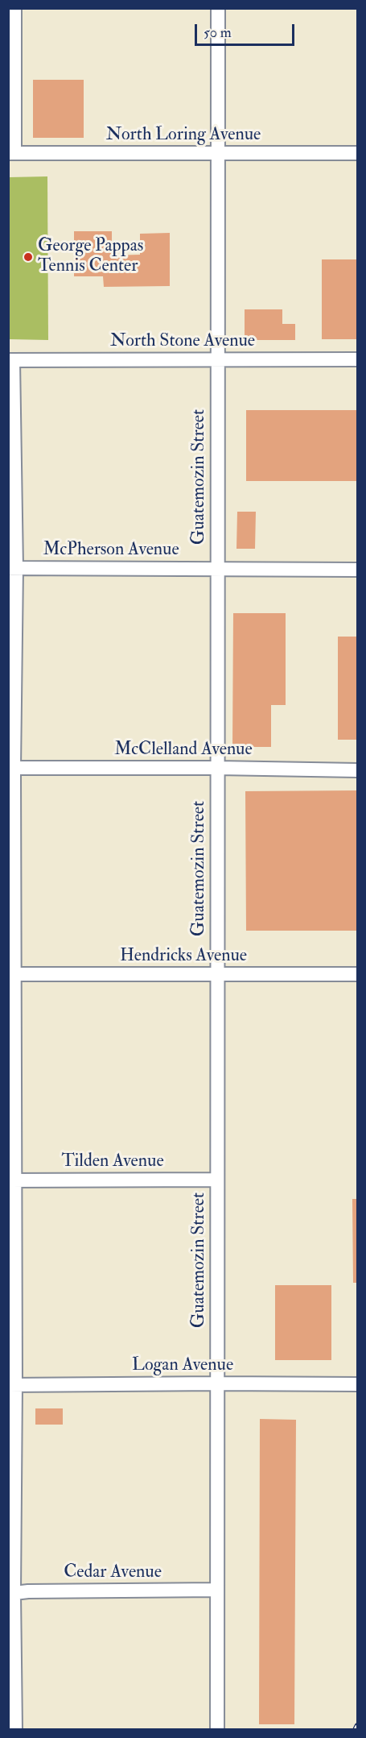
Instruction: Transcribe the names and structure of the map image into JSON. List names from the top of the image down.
{
  "streets": {
    "street": [
      "North Loring Avenue",
      "North Stone Avenue",
      "Guatemozin Street",
      "McPherson Avenue",
      "McClelland Avenue",
      "Hendricks Avenue",
      "Tilden Avenue",
      "Logan Avenue",
      "Cedar Avenue"
    ]
  },
  "crossings": [
    ["North Loring Avenue", "Guatemozin Street"],
    ["North Stone Avenue", "Guatemozin Street"],
    ["Guatemozin Street", "McPherson Avenue"],
    ["Guatemozin Street", "McClelland Avenue"],
    ["Guatemozin Street", "Hendricks Avenue"],
    ["Guatemozin Street", "Tilden Avenue"],
    ["Guatemozin Street", "Logan Avenue"],
    ["Guatemozin Street", "Cedar Avenue"]
  ],
  "places": ["George Pappas Tennis Center"],
  "scale_bar": "50 m"
}
